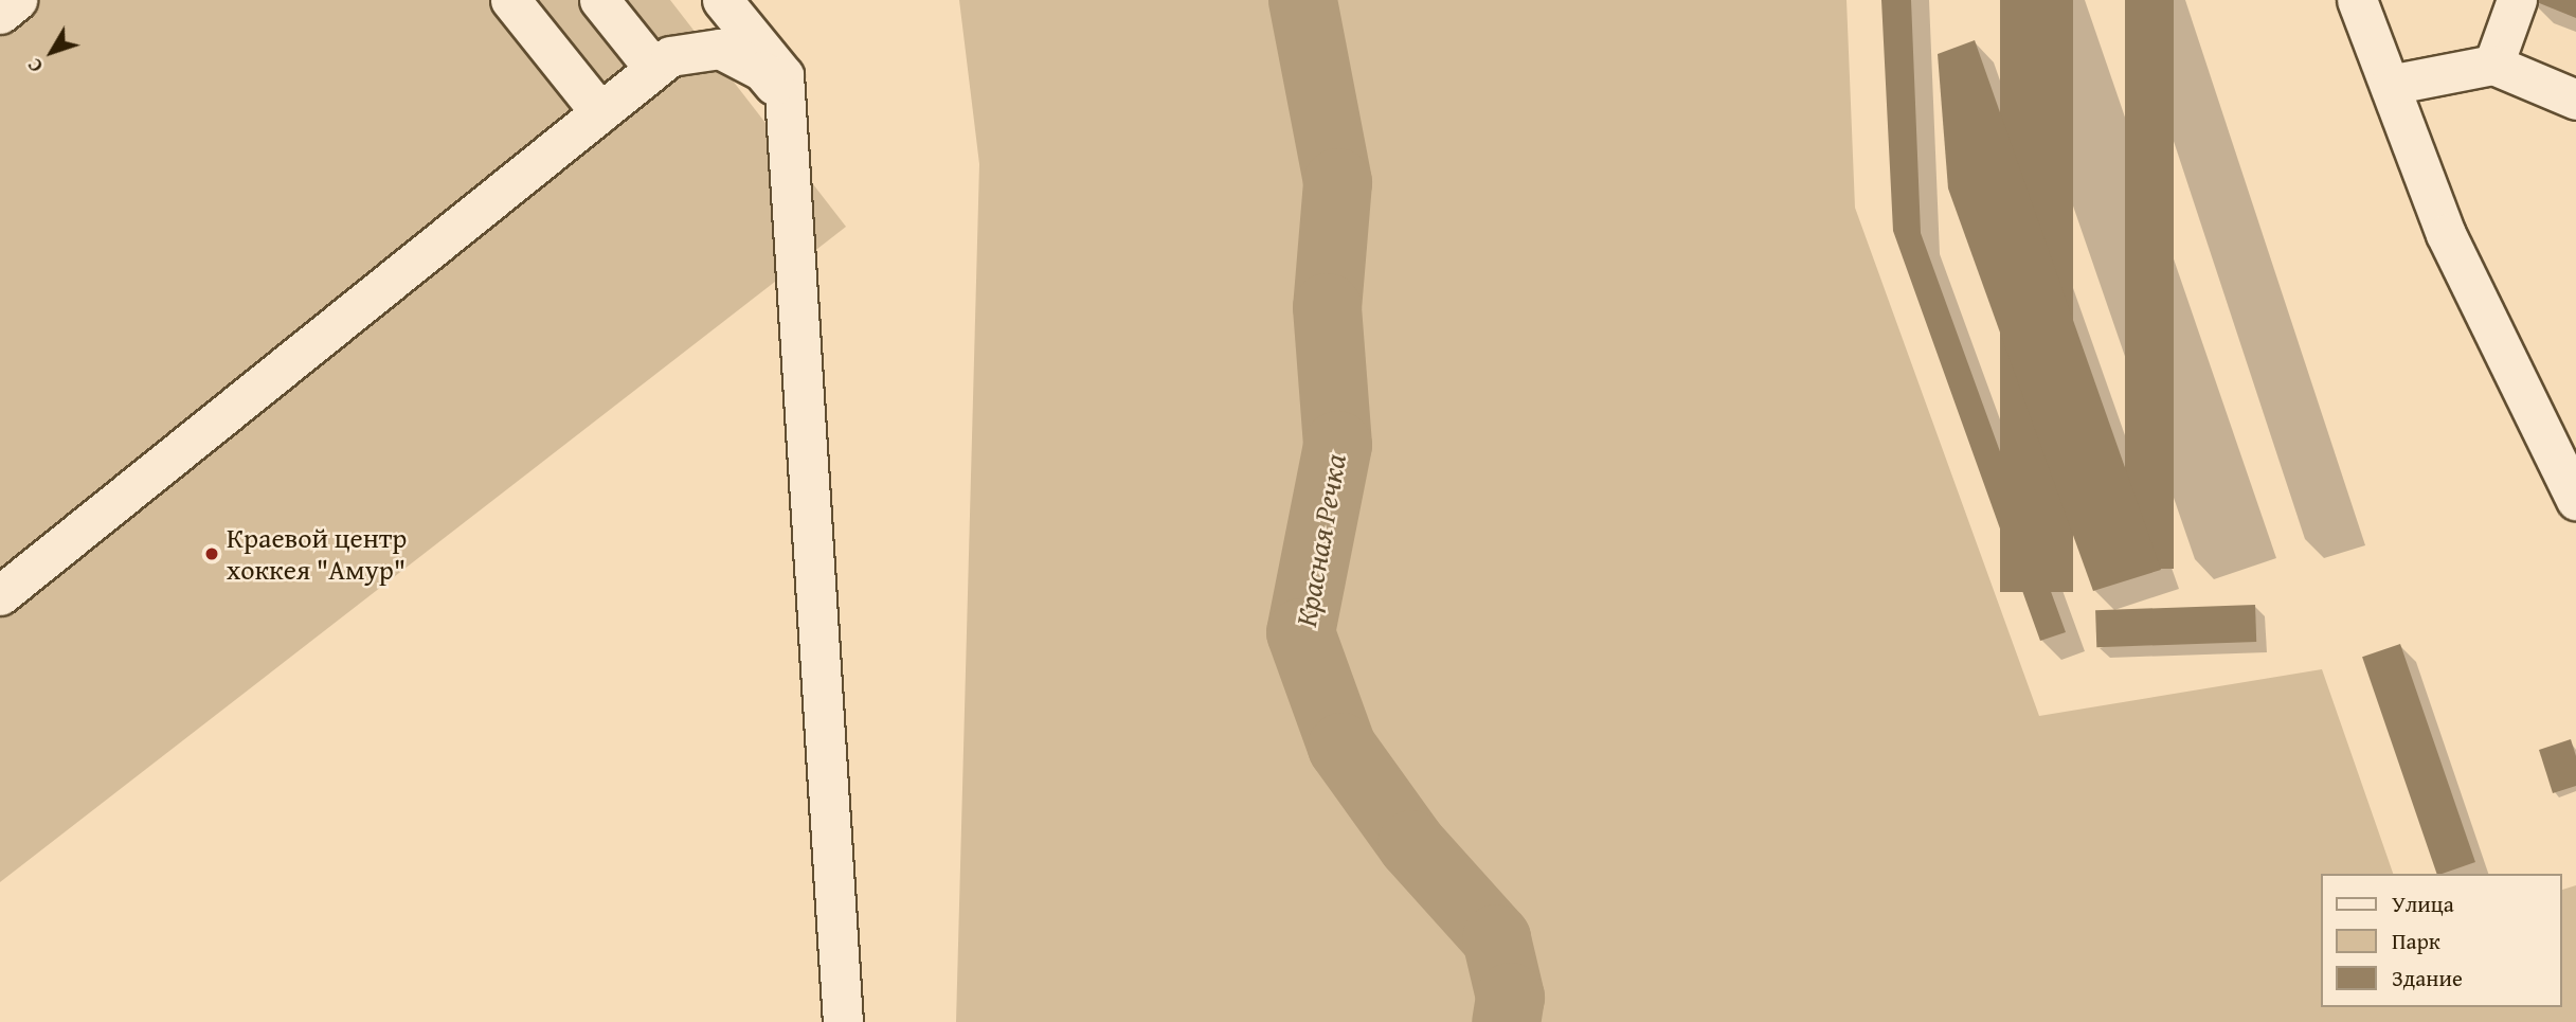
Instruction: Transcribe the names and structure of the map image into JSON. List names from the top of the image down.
{
  "water": ["Красная Речка"],
  "places": ["Краевой центр хоккея \"Амур\""],
  "legend": ["Улица", "Парк", "Здание"],
  "north": "bottom left"
}
